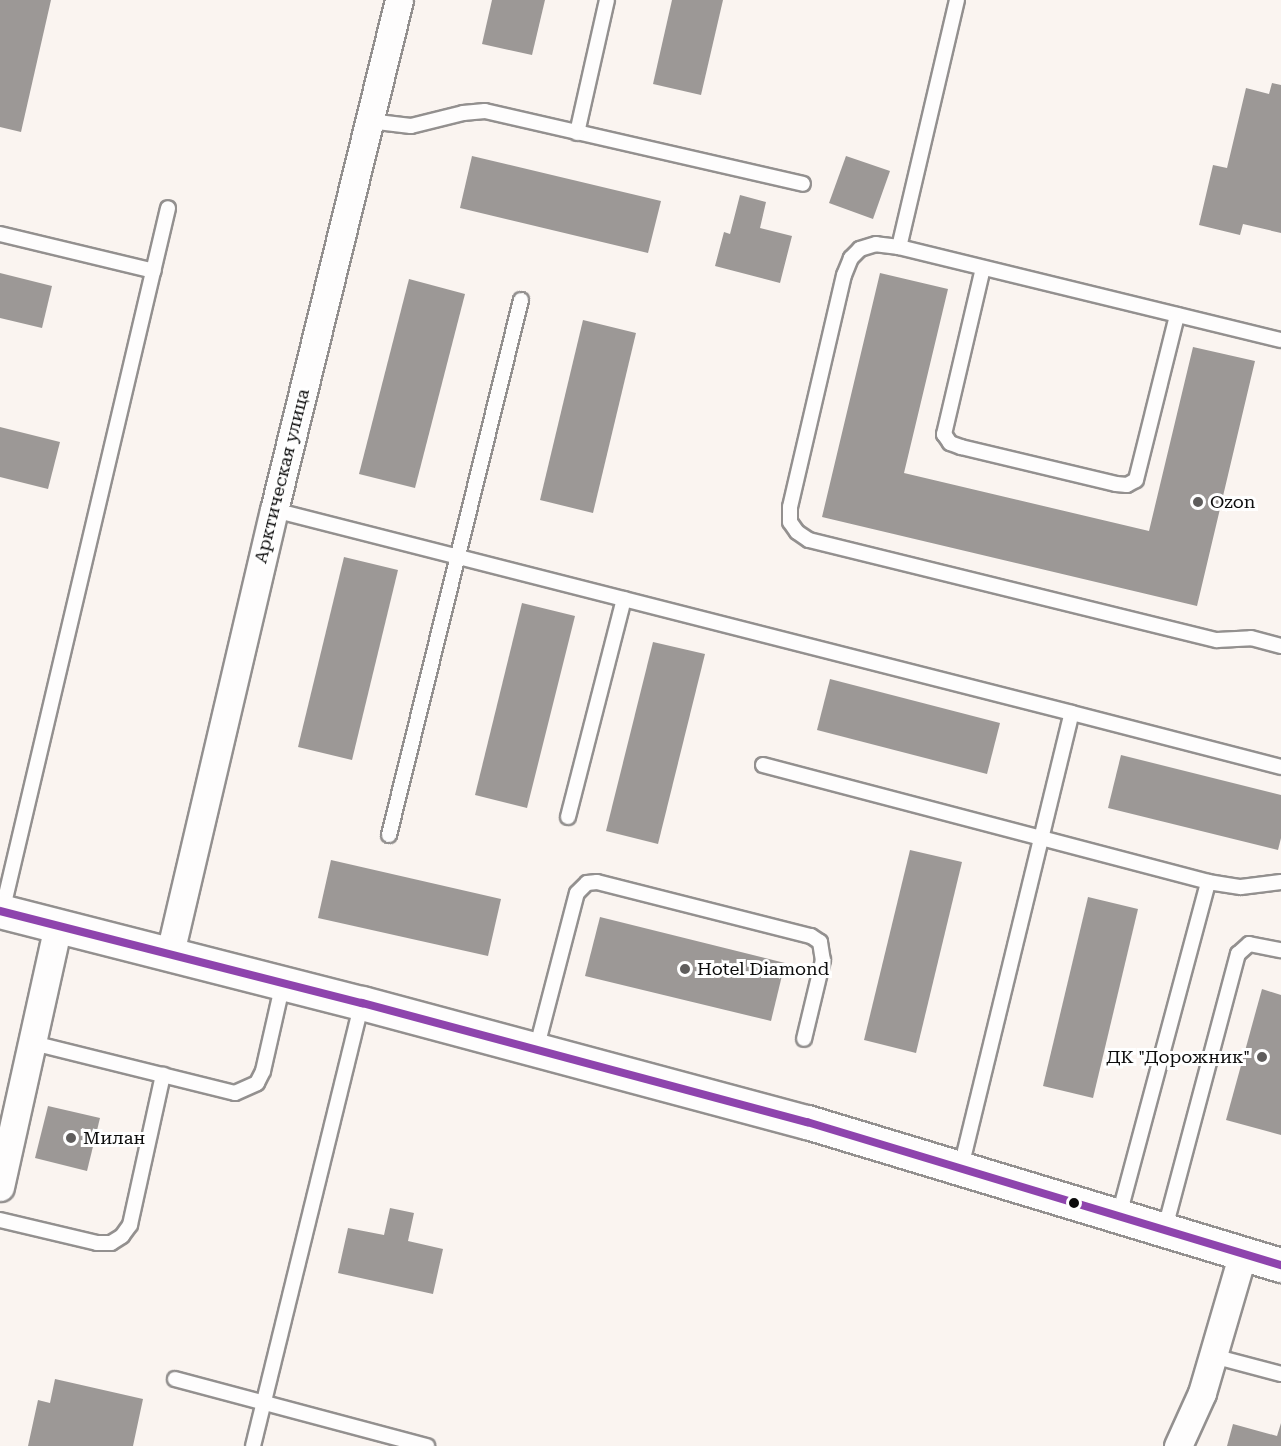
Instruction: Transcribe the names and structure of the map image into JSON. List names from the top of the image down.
{
  "streets": {
    "street": ["Арктическая улица"]
  },
  "places": [
    "Ozon",
    "Hotel Diamond",
    "ДК \"Дорожник\"",
    "Милан"
  ]
}
